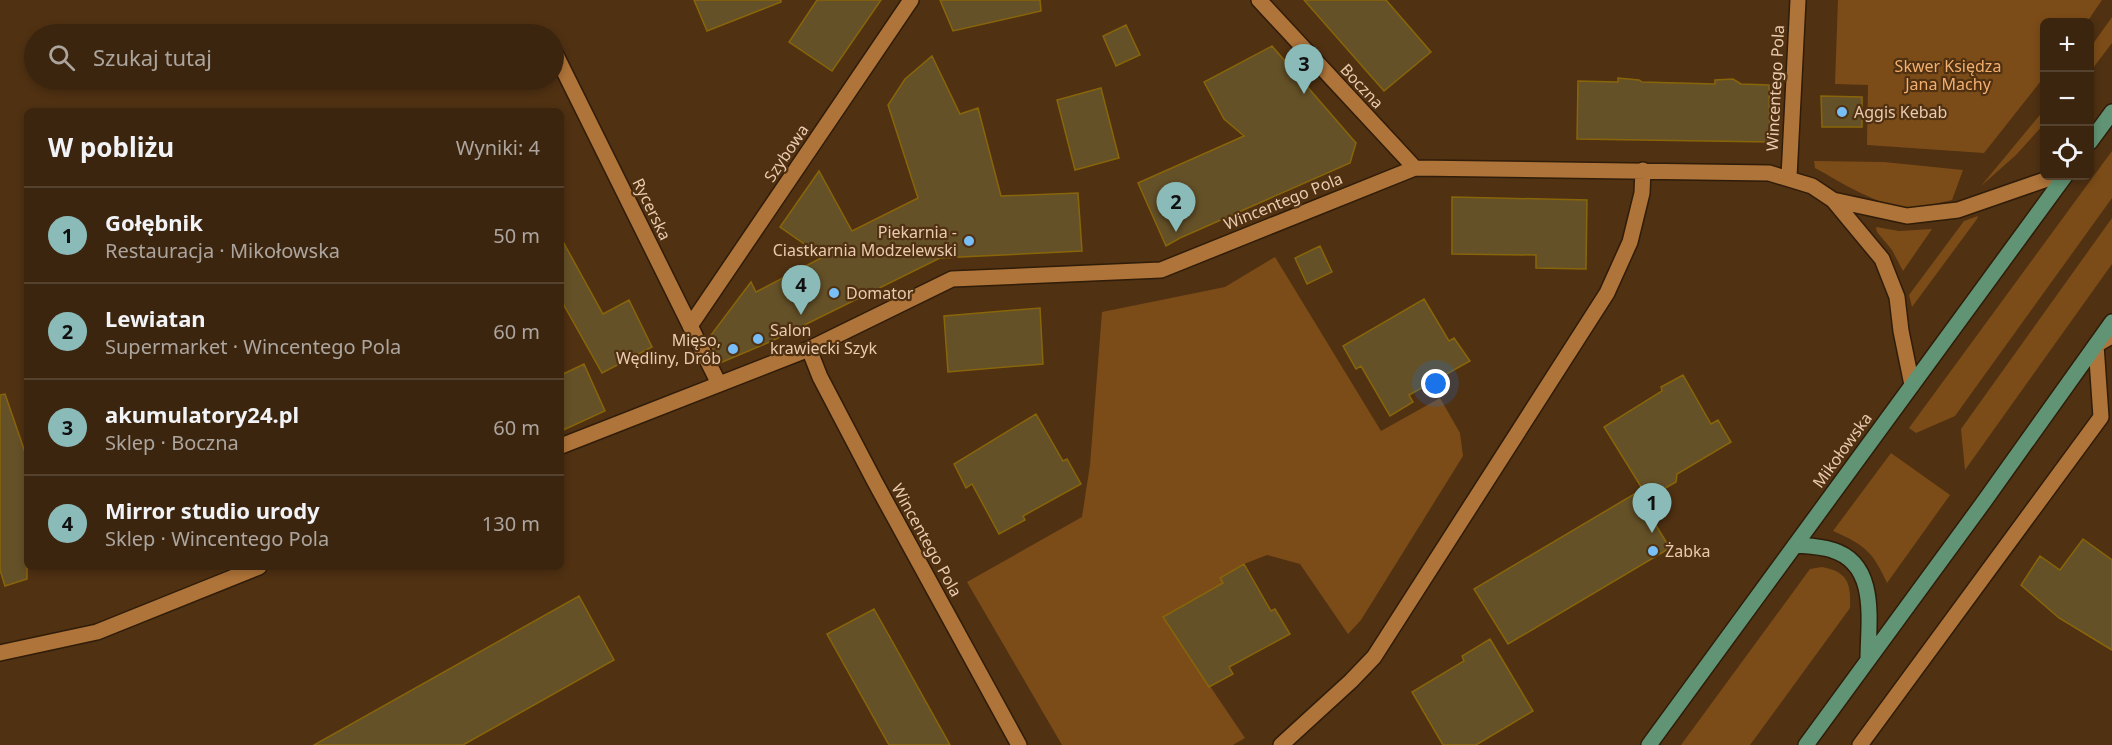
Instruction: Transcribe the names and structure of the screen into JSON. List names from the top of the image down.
{
  "streets": {
    "main road": ["Mikołowska"],
    "street": [
      "Boczna",
      "Wincentego Pola",
      "Szybowa",
      "Rycerska"
    ]
  },
  "crossings": [
    ["Boczna", "Wincentego Pola"],
    ["Wincentego Pola", "Rycerska"],
    ["Wincentego Pola", "Mikołowska"],
    ["Szybowa", "Rycerska"]
  ],
  "parks": ["Skwer Księdza Jana Machy"],
  "places": [
    "Aggis Kebab",
    "Piekarnia - Ciastkarnia Modzelewski",
    "Domator",
    "Salon krawiecki Szyk",
    "Mięso, Wędliny, Drób",
    "Żabka"
  ],
  "page": {
    "map_buttons": ["+", "−"],
    "search": "Szukaj tutaj",
    "pins": [
      "3",
      "2",
      "4",
      "1"
    ],
    "heading": ["W pobliżu", "Wyniki: 4"],
    "list": [
      {
        "mark": "1",
        "name": "Gołębnik",
        "note": "Restauracja · Mikołowska",
        "value": "50 m"
      },
      {
        "mark": "2",
        "name": "Lewiatan",
        "note": "Supermarket · Wincentego Pola",
        "value": "60 m"
      },
      {
        "mark": "3",
        "name": "akumulatory24.pl",
        "note": "Sklep · Boczna",
        "value": "60 m"
      },
      {
        "mark": "4",
        "name": "Mirror studio urody",
        "note": "Sklep · Wincentego Pola",
        "value": "130 m"
      }
    ]
  }
}
